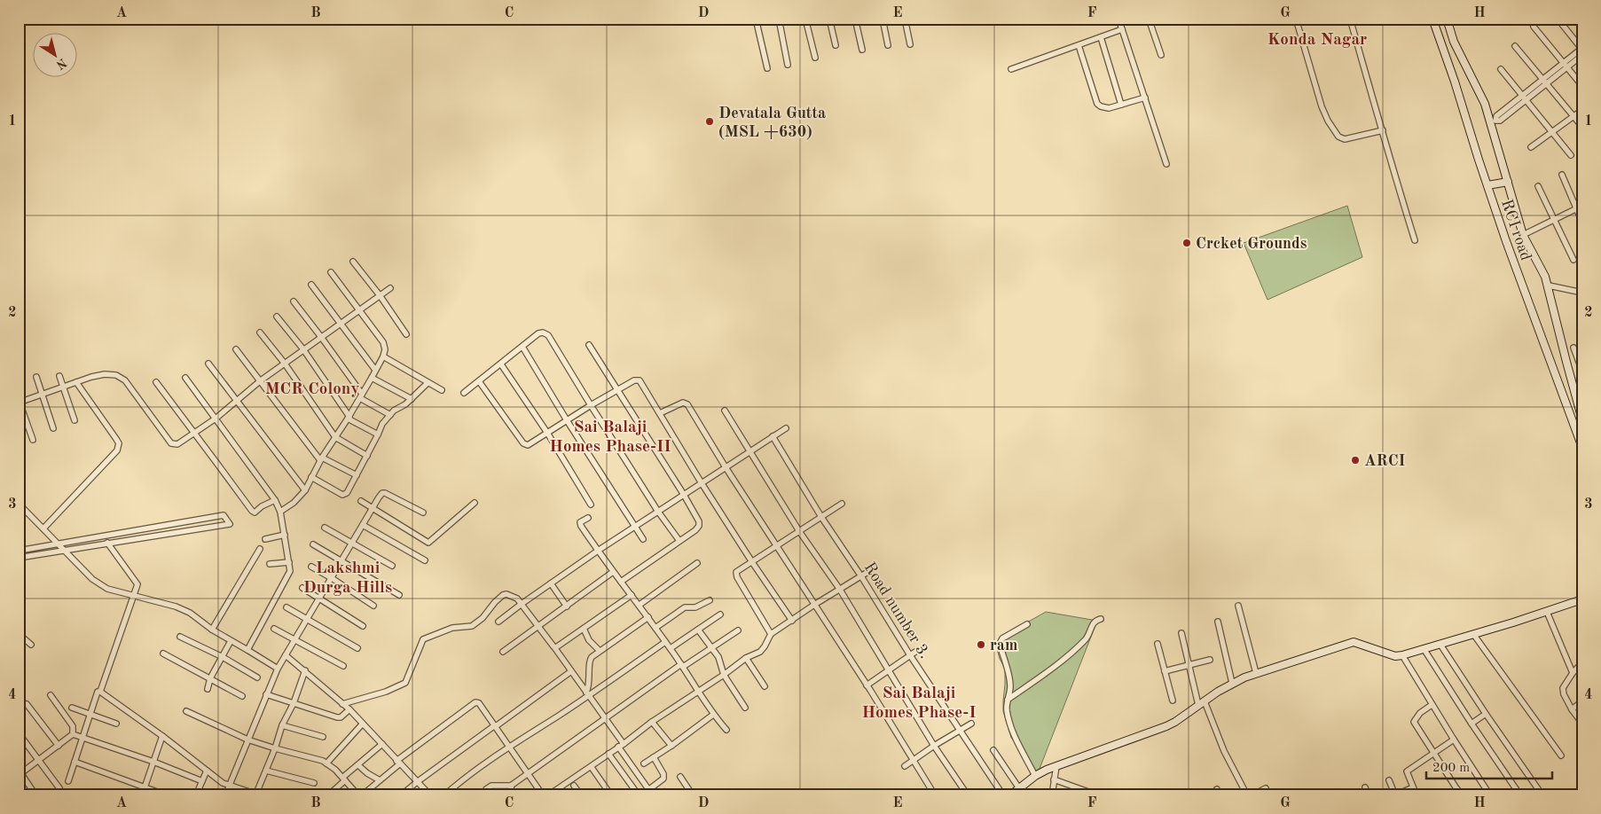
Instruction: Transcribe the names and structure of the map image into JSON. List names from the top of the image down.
{
  "streets": {
    "main road": ["RCI road"],
    "street": ["Road number 3."]
  },
  "districts": [
    "Konda Nagar",
    "MCR Colony",
    "Sai Balaji Homes Phase-II",
    "Lakshmi Durga Hills",
    "Sai Balaji Homes Phase-I"
  ],
  "places": [
    "Devatala Gutta (MSL +630)",
    "Crcket Grounds",
    "ARCI",
    "ram"
  ],
  "scale_bar": "200 m",
  "north": "bottom right",
  "grid": {
    "columns": [
      "A",
      "B",
      "C",
      "D",
      "E",
      "F",
      "G",
      "H"
    ],
    "rows": [
      "1",
      "2",
      "3",
      "4"
    ]
  }
}
